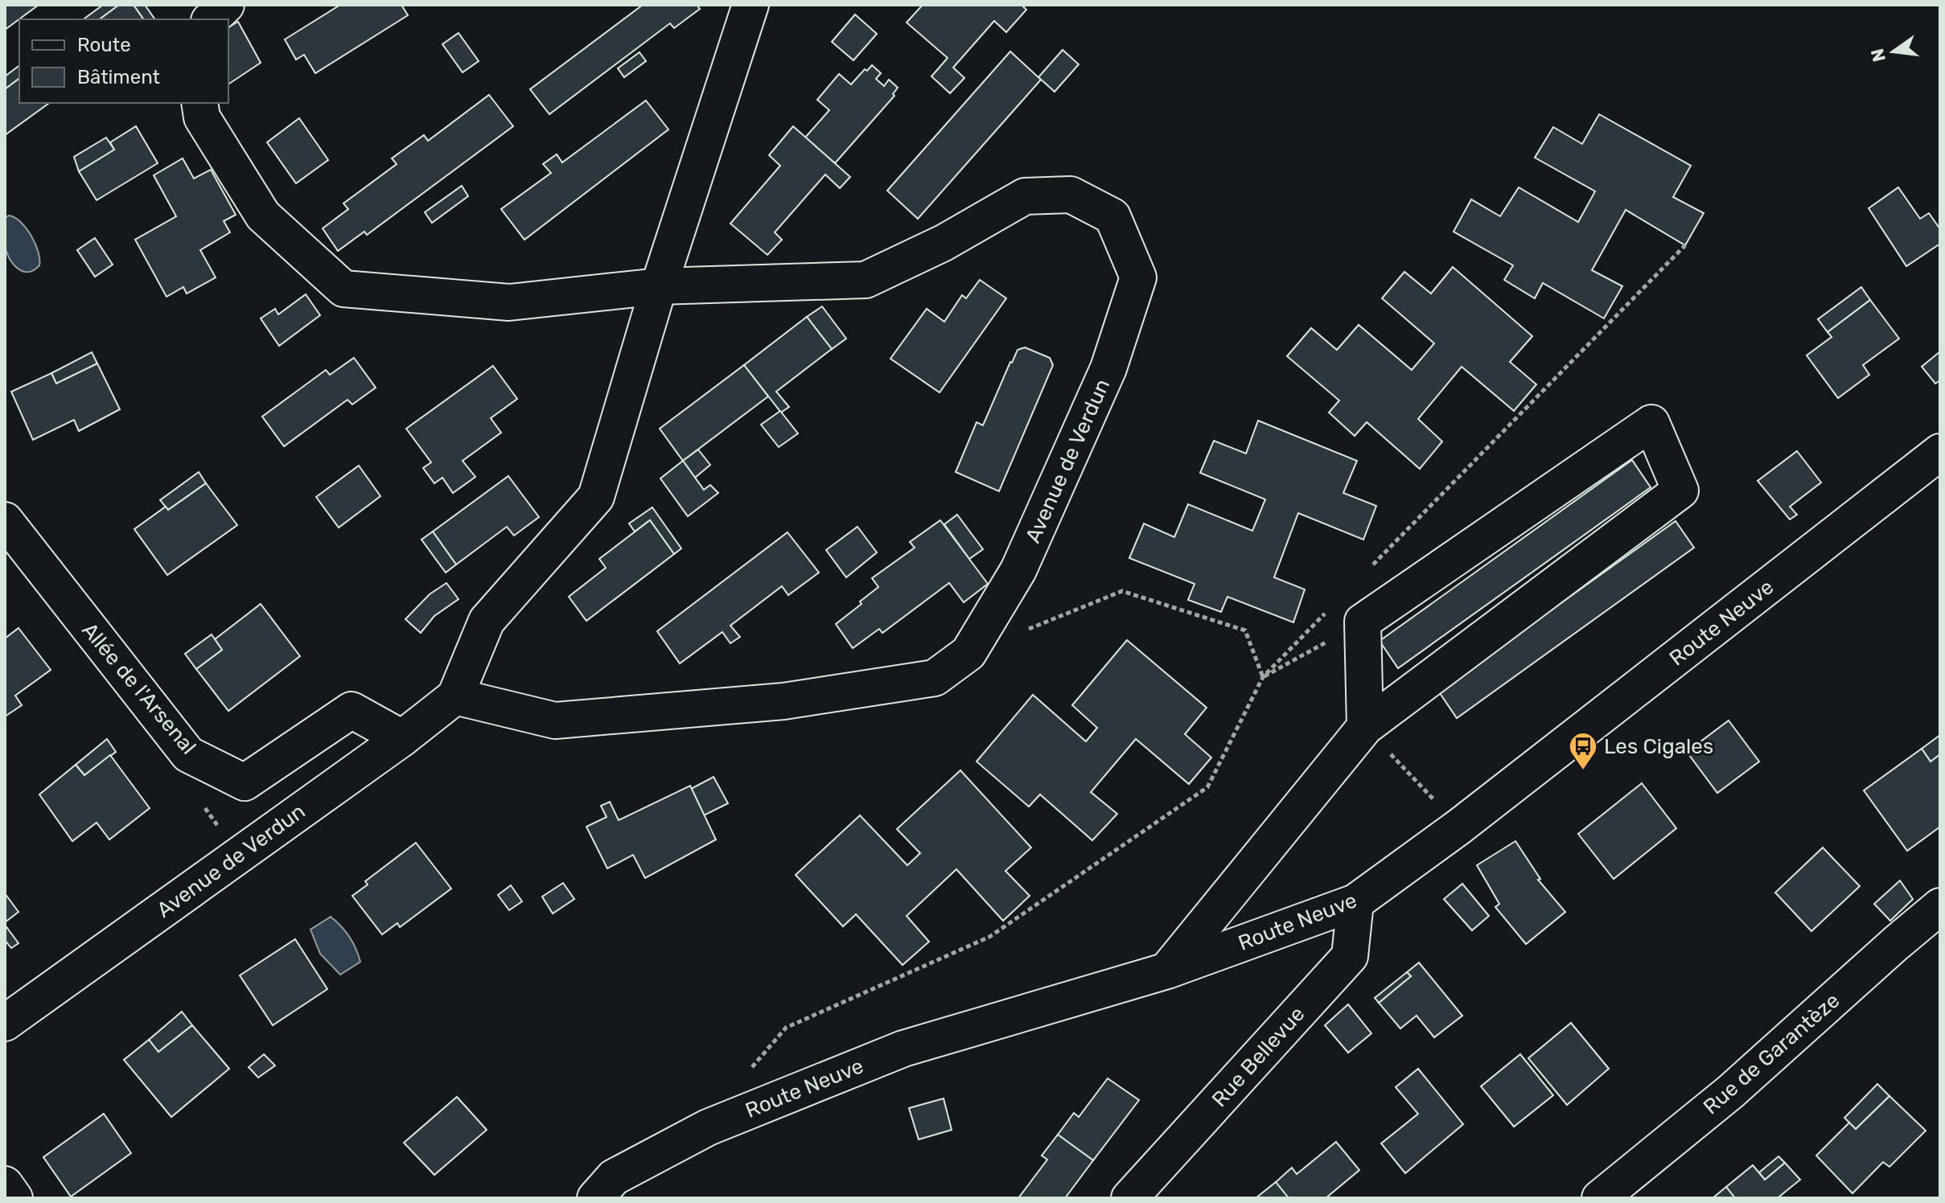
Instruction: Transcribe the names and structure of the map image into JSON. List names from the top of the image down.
{
  "streets": {
    "street": [
      "Avenue de Verdun",
      "Route Neuve",
      "Allée de l'Arsenal",
      "Rue de Garantèze",
      "Rue Bellevue"
    ]
  },
  "crossings": [
    ["Avenue de Verdun", "Allée de l'Arsenal"],
    ["Route Neuve", "Rue Bellevue"]
  ],
  "places": {
    "bus stop": ["Les Cigales"]
  },
  "legend": ["Route", "Bâtiment"],
  "north": "left"
}
